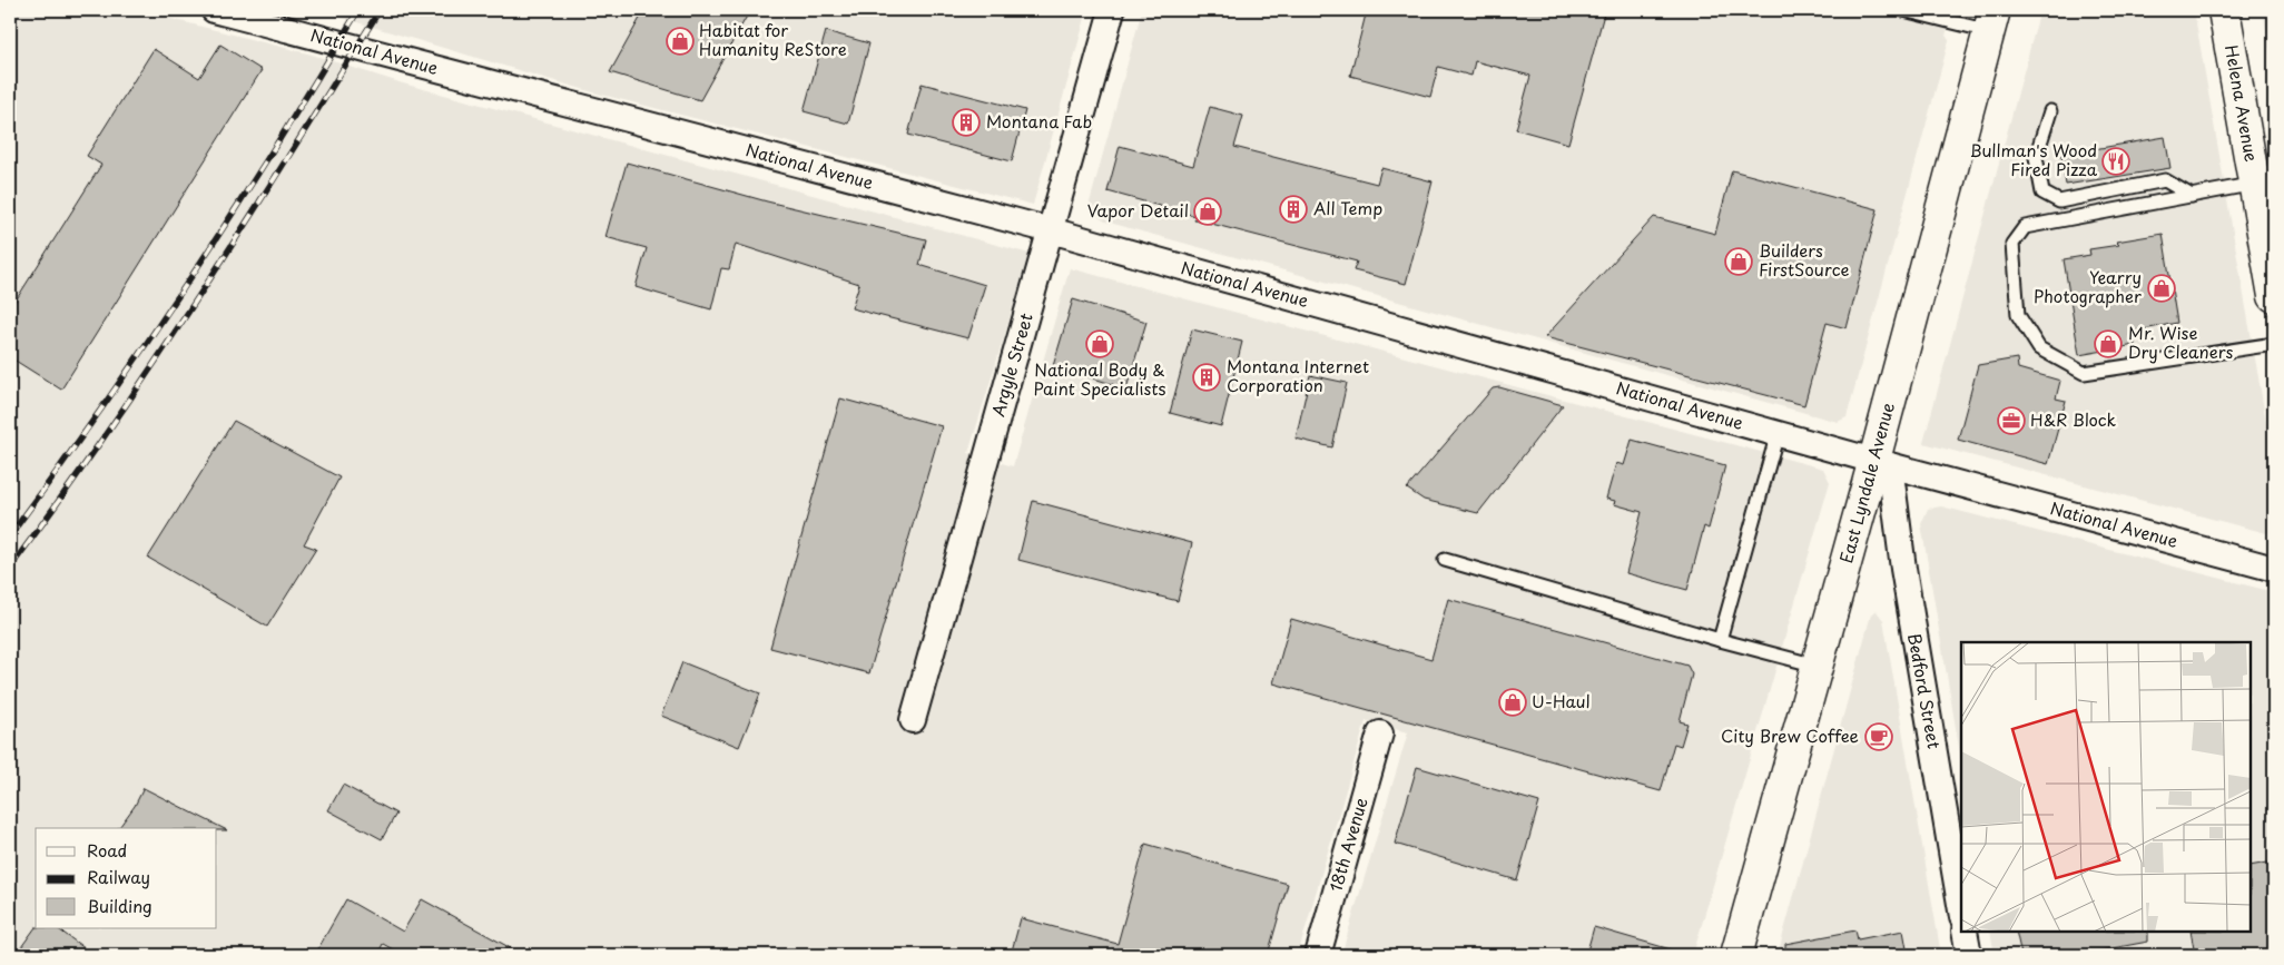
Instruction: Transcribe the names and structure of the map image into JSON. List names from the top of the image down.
{
  "streets": {
    "main road": ["Helena Avenue", "East Lyndale Avenue"],
    "street": [
      "National Avenue",
      "Argyle Street",
      "Bedford Street",
      "18th Avenue"
    ]
  },
  "crossings": [
    ["National Avenue", "Argyle Street"],
    ["National Avenue", "East Lyndale Avenue"],
    ["National Avenue", "Bedford Street"],
    ["East Lyndale Avenue", "Bedford Street"]
  ],
  "places": {
    "shop": [
      "Habitat for Humanity ReStore",
      "Vapor Detail",
      "Builders FirstSource",
      "Yearry Photographer",
      "National Body & Paint Specialists",
      "Mr. Wise Dry Cleaners",
      "U-Haul"
    ],
    "building": ["Montana Fab", "All Temp", "Montana Internet Corporation"],
    "restaurant": ["Bullman's Wood Fired Pizza"],
    "office": ["H&R Block"],
    "cafe": ["City Brew Coffee"]
  },
  "legend": ["Road", "Railway", "Building"]
}
